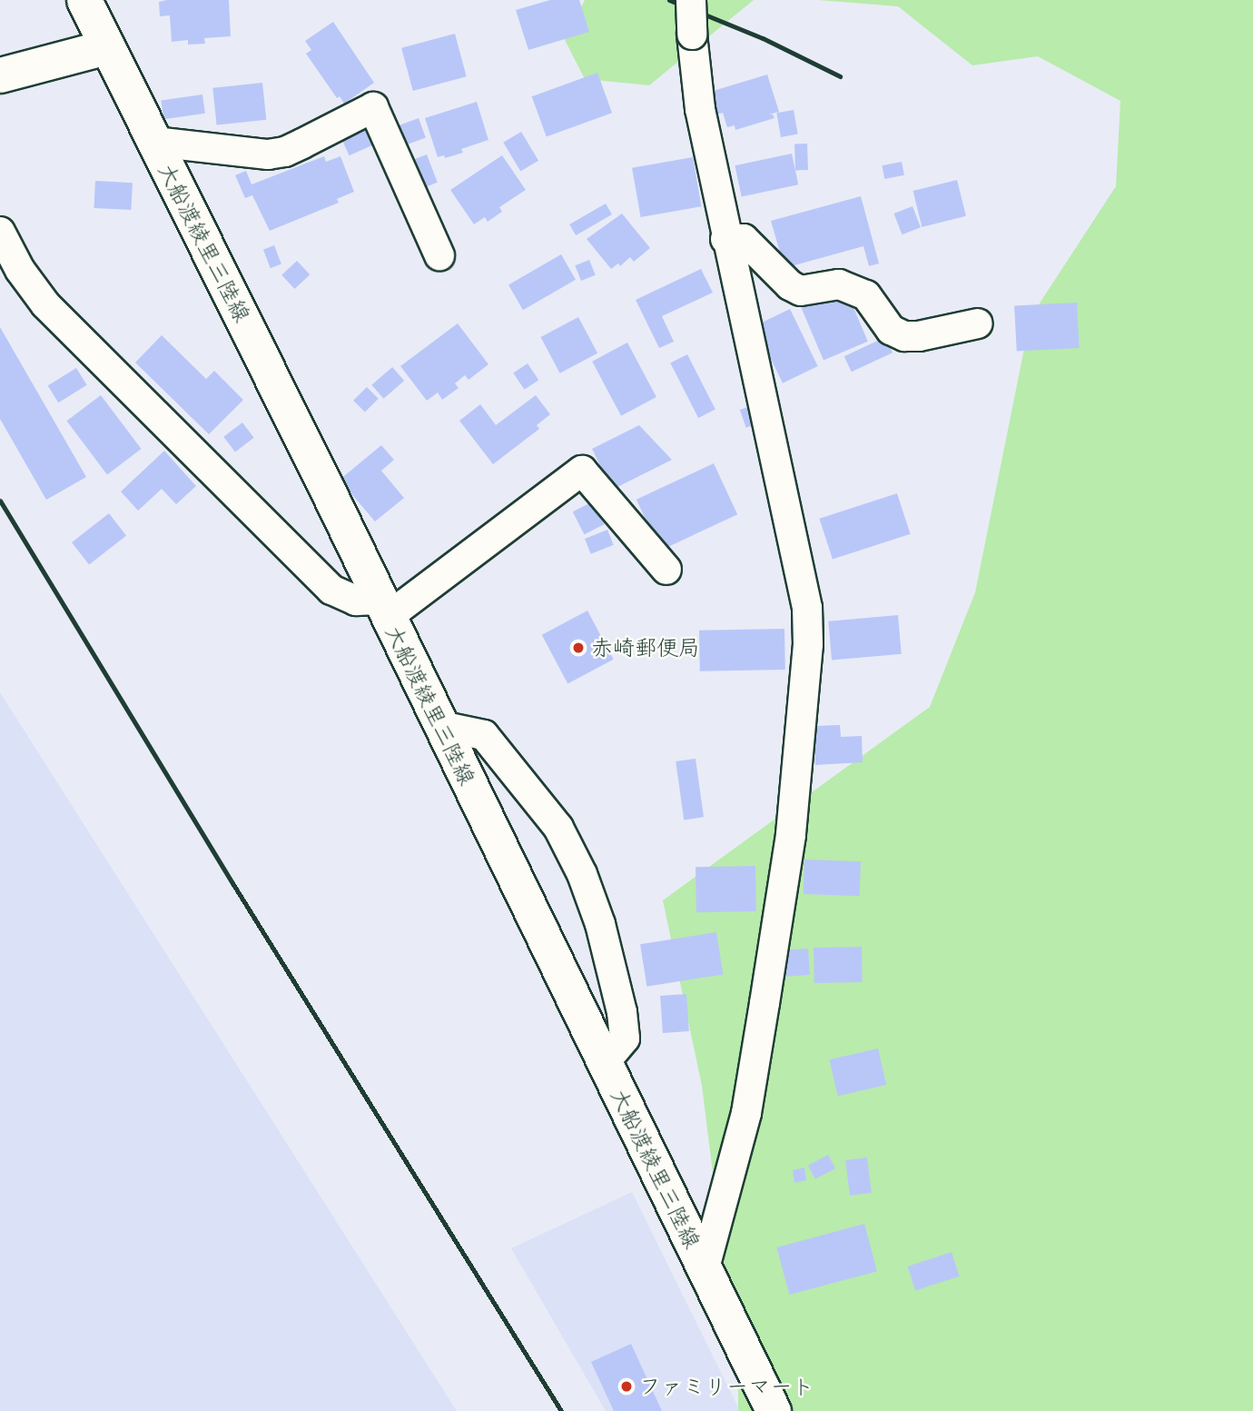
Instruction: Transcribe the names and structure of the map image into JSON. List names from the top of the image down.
{
  "streets": {
    "main road": ["大船渡綾里三陸線"]
  },
  "places": ["赤崎郵便局", "ファミリーマート"]
}
